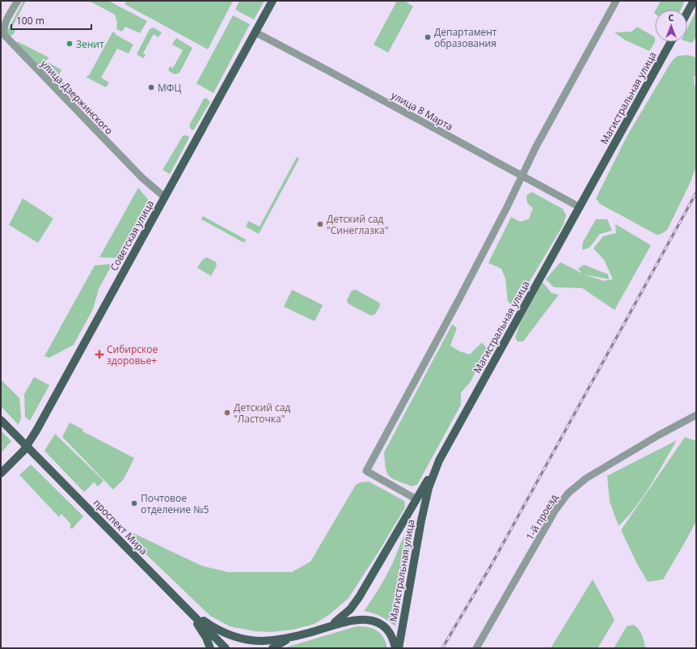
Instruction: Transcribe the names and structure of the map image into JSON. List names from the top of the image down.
{
  "streets": {
    "main road": ["Магистральная улица", "Советская улица", "проспект Мира"],
    "street": ["улица Дзержинского", "улица 8 Марта", "1-й проезд"]
  },
  "crossings": [
    ["улица Дзержинского", "Советская улица"],
    ["Магистральная улица", "улица 8 Марта"],
    ["улица 8 Марта", "Советская улица"],
    ["Советская улица", "проспект Мира"]
  ],
  "places": {
    "other": [
      "Департамент образования",
      "Зенит",
      "МФЦ",
      "Детский сад \"Синеглазка\"",
      "Детский сад \"Ласточка\"",
      "Почтовое отделение №5"
    ],
    "health": ["Сибирское здоровье+"]
  },
  "scale_bar": "100 m",
  "north": "top"
}
